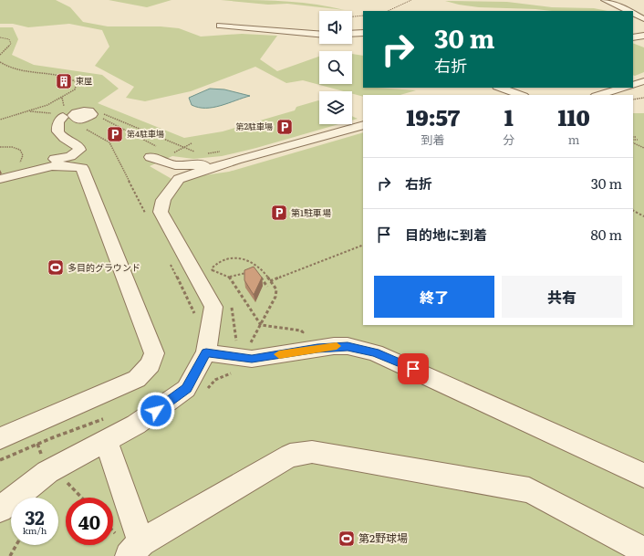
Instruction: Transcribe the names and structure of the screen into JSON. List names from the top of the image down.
{
  "places": {
    "building": ["東屋"],
    "parking": ["第2駐車場", "第4駐車場", "第1駐車場"],
    "sports": ["多目的グラウンド", "第2野球場"]
  },
  "page": {
    "turn": ["30 m", "右折"],
    "eta": [
      "19:57",
      "到着",
      "1",
      "分",
      "110",
      "m"
    ],
    "list": [
      {
        "name": "右折",
        "value": "30 m"
      },
      {
        "name": "目的地に到着",
        "value": "80 m"
      }
    ],
    "buttons": ["終了", "共有"],
    "speed": "32 km/h",
    "limit": "40"
  }
}
